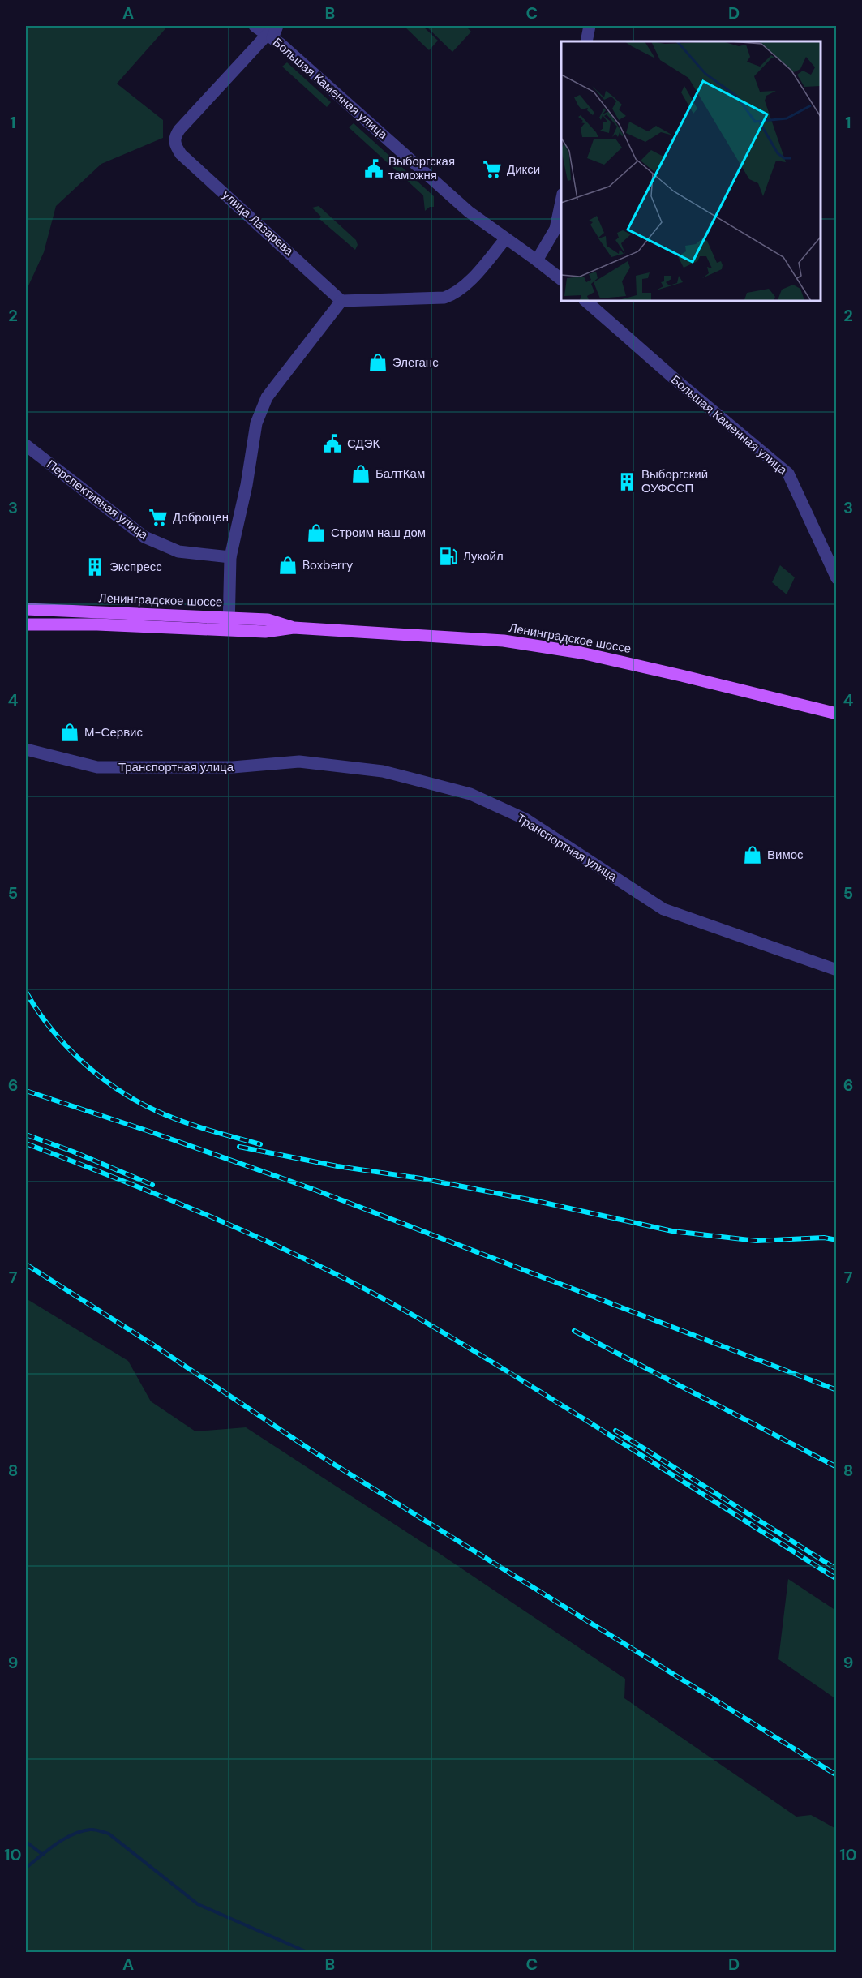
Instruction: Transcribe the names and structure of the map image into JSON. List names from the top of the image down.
{
  "streets": {
    "main road": ["Ленинградское шоссе"],
    "street": [
      "Большая Каменная улица",
      "улица Лазарева",
      "Перспективная улица",
      "Транспортная улица"
    ]
  },
  "crossings": [
    ["Большая Каменная улица", "улица Лазарева"]
  ],
  "places": {
    "public building": ["Выборгская таможня", "СДЭК"],
    "supermarket": ["Дикси", "Доброцен"],
    "shop": [
      "Элеганс",
      "БалтКам",
      "Строим наш дом",
      "Boxberry",
      "М-Сервис",
      "Вимос"
    ],
    "building": ["Выборгский ОУФССП", "Экспресс"],
    "fuel station": ["Лукойл"]
  },
  "grid": {
    "columns": [
      "A",
      "B",
      "C",
      "D"
    ],
    "rows": [
      "1",
      "2",
      "3",
      "4",
      "5",
      "6",
      "7",
      "8",
      "9",
      "10"
    ]
  }
}
